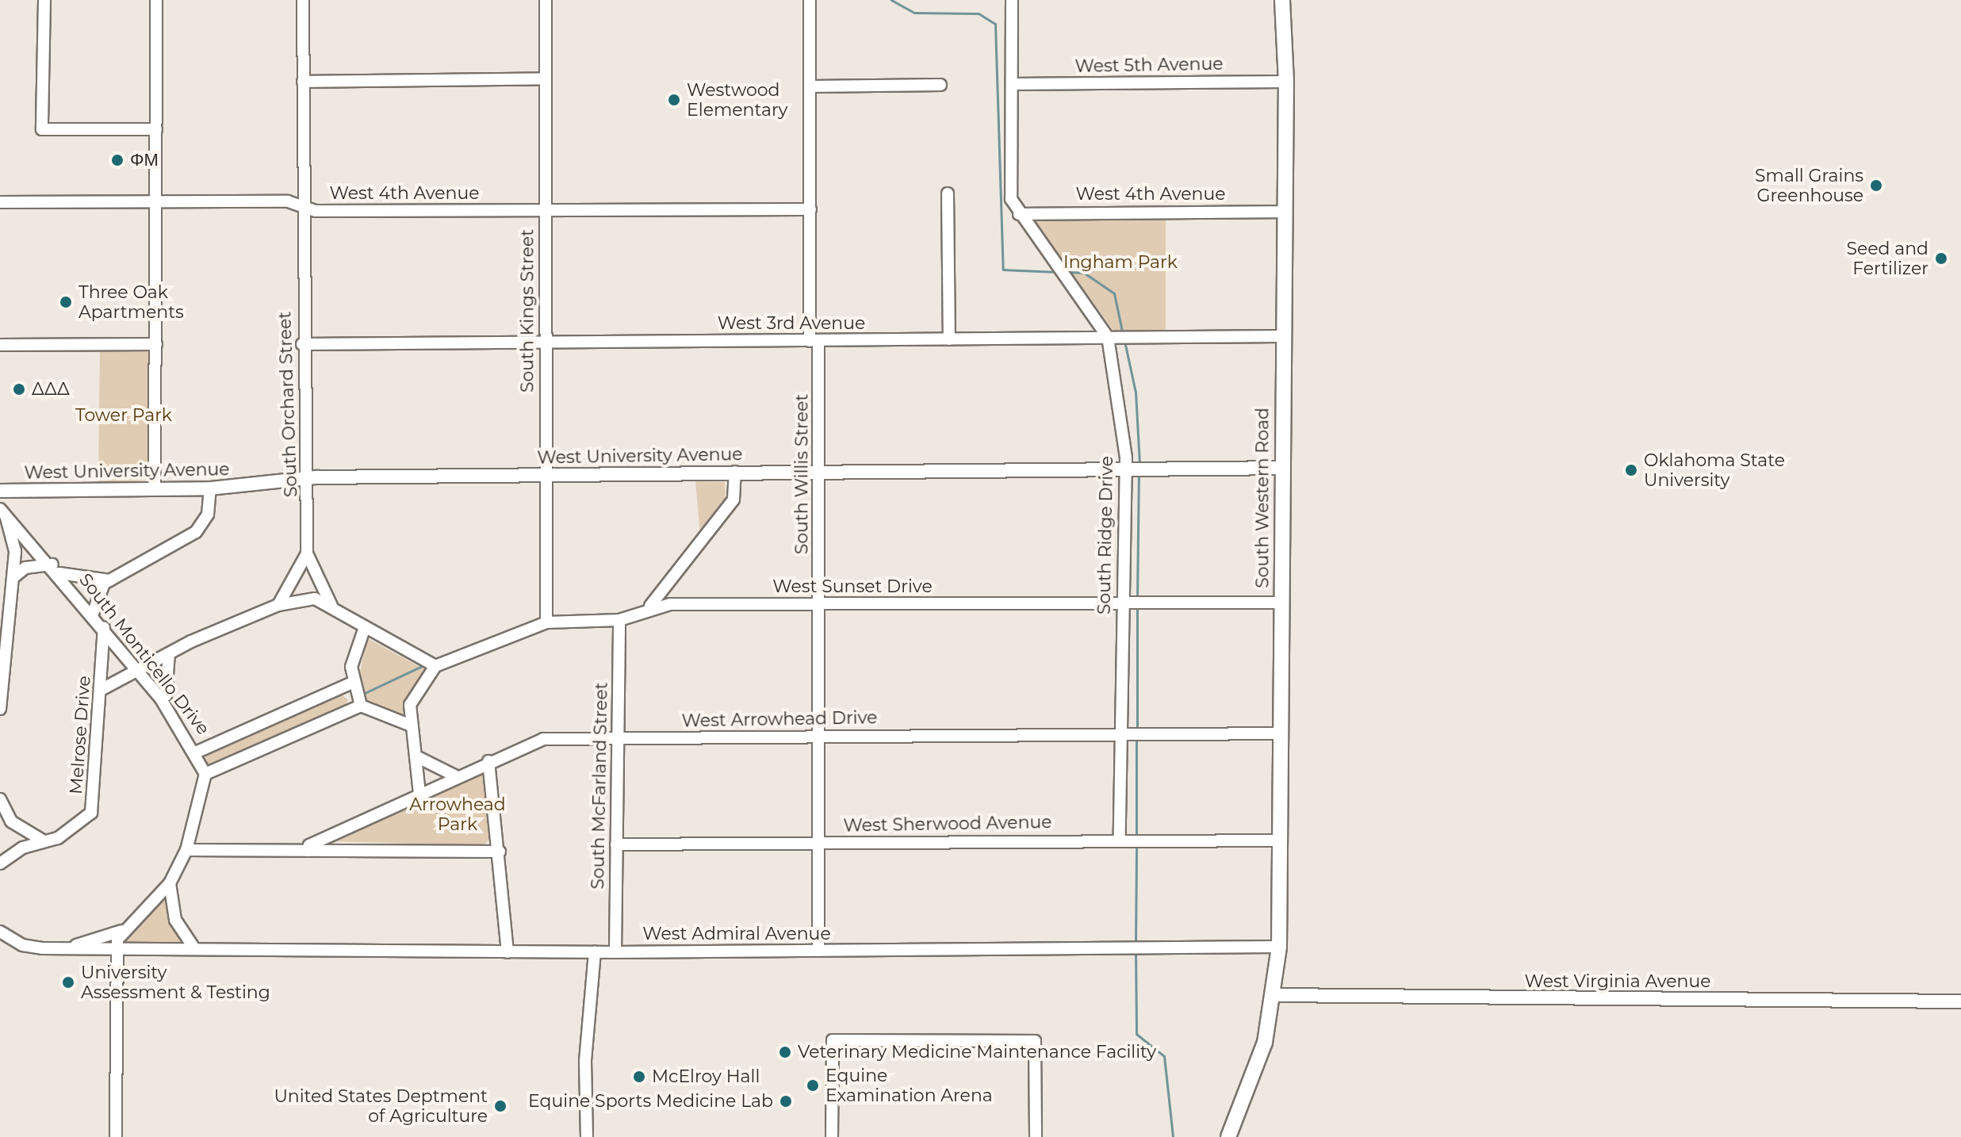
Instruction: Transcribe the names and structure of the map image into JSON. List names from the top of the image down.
{
  "streets": {
    "main road": ["South Western Road"],
    "street": [
      "West 5th Avenue",
      "West 4th Avenue",
      "South Kings Street",
      "West 3rd Avenue",
      "South Orchard Street",
      "West University Avenue",
      "South Willis Street",
      "South Ridge Drive",
      "West Sunset Drive",
      "South Monticello Drive",
      "West Arrowhead Drive",
      "Melrose Drive",
      "South McFarland Street",
      "West Sherwood Avenue",
      "West Admiral Avenue",
      "West Virginia Avenue"
    ]
  },
  "crossings": [
    ["West 5th Avenue", "South Western Road"],
    ["West 5th Avenue", "South Ridge Drive"],
    ["West 4th Avenue", "South Kings Street"],
    ["West 4th Avenue", "South Orchard Street"],
    ["West 4th Avenue", "South Willis Street"],
    ["West 4th Avenue", "South Western Road"],
    ["West 4th Avenue", "South Ridge Drive"],
    ["South Kings Street", "West 3rd Avenue"],
    ["South Kings Street", "West University Avenue"],
    ["South Kings Street", "West Sunset Drive"],
    ["West 3rd Avenue", "South Orchard Street"],
    ["West 3rd Avenue", "South Willis Street"],
    ["West 3rd Avenue", "South Western Road"],
    ["West 3rd Avenue", "South Ridge Drive"],
    ["South Orchard Street", "West University Avenue"],
    ["West University Avenue", "South Willis Street"],
    ["West University Avenue", "South Western Road"],
    ["West University Avenue", "South Ridge Drive"],
    ["South Willis Street", "West Sunset Drive"],
    ["South Willis Street", "West Arrowhead Drive"],
    ["South Willis Street", "West Sherwood Avenue"],
    ["South Willis Street", "West Admiral Avenue"],
    ["South Western Road", "West Sunset Drive"],
    ["South Western Road", "West Arrowhead Drive"],
    ["South Western Road", "West Sherwood Avenue"],
    ["South Western Road", "West Admiral Avenue"],
    ["South Western Road", "West Virginia Avenue"],
    ["South Ridge Drive", "West Sunset Drive"],
    ["South Ridge Drive", "West Arrowhead Drive"],
    ["South Ridge Drive", "West Sherwood Avenue"],
    ["West Sunset Drive", "South McFarland Street"],
    ["South Monticello Drive", "Melrose Drive"],
    ["West Arrowhead Drive", "South McFarland Street"],
    ["South McFarland Street", "West Sherwood Avenue"],
    ["South McFarland Street", "West Admiral Avenue"]
  ],
  "parks": ["Ingham Park", "Tower Park", "Arrowhead Park"],
  "places": [
    "Westwood Elementary",
    "ΦΜ",
    "Small Grains Greenhouse",
    "Seed and Fertilizer",
    "Three Oak Apartments",
    "ΔΔΔ",
    "Oklahoma State University",
    "University Assessment & Testing",
    "Veterinary Medicine Maintenance Facility",
    "McElroy Hall",
    "Equine Examination Arena",
    "Equine Sports Medicine Lab",
    "United States Deptment of Agriculture"
  ]
}
